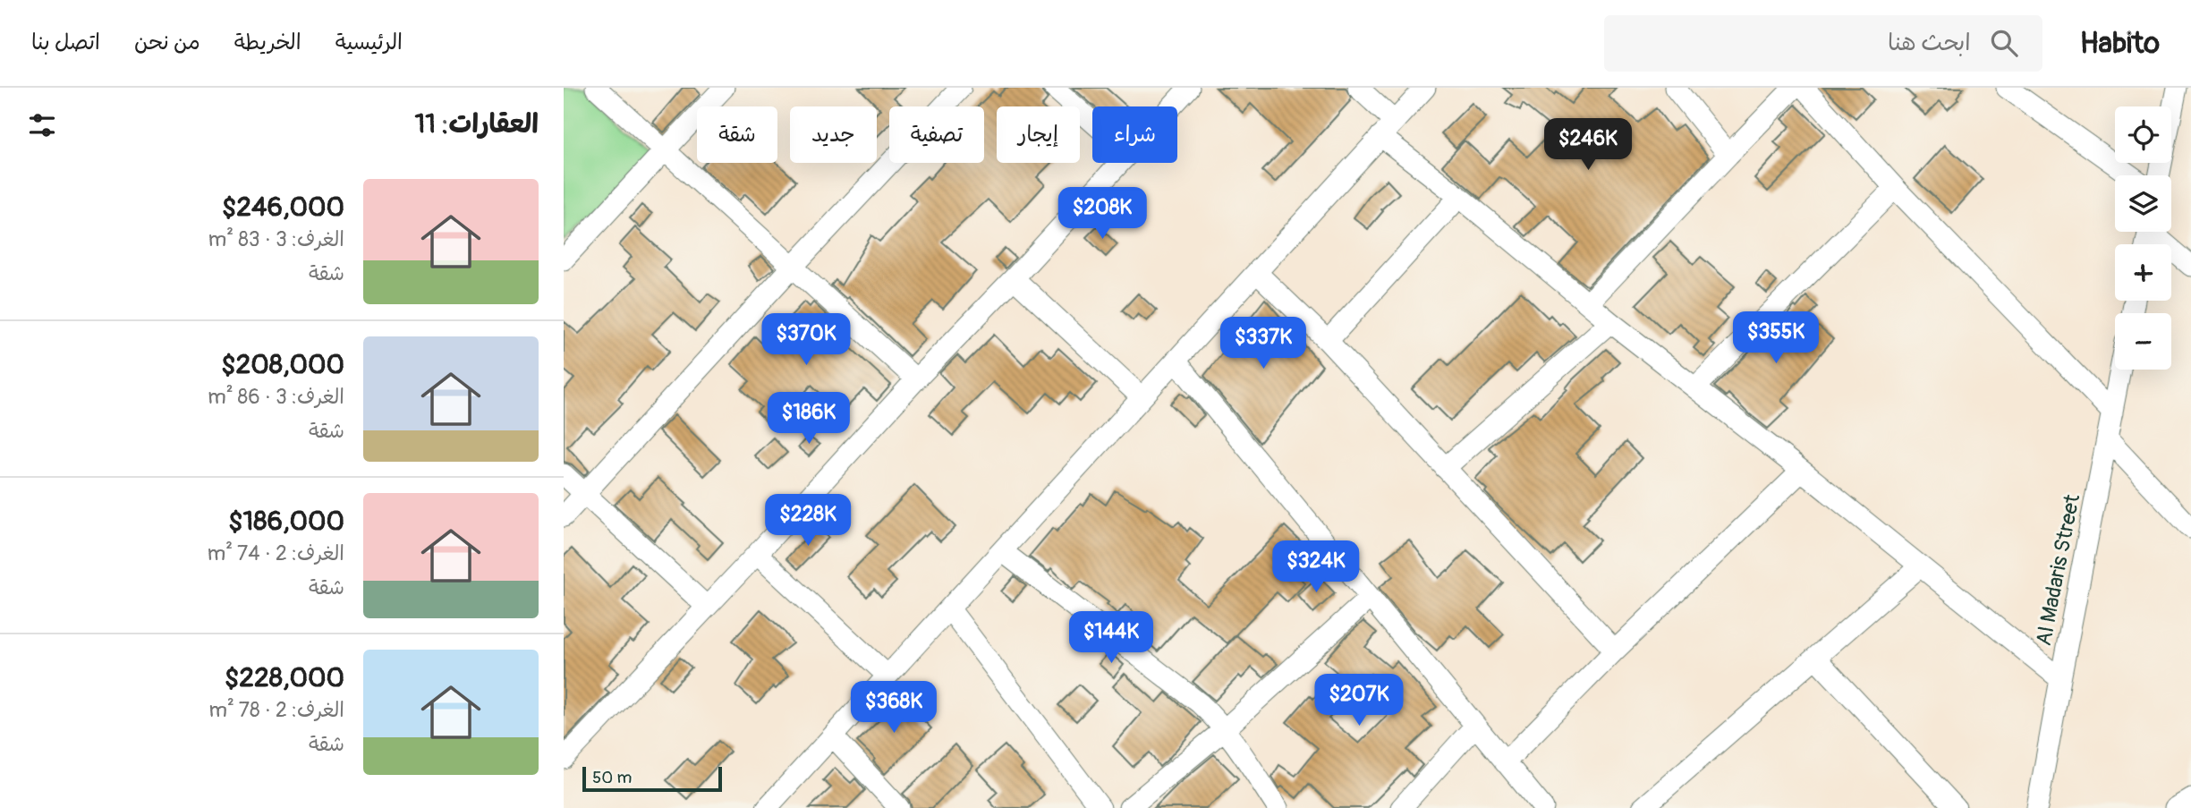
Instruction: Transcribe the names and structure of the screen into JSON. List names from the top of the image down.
{
  "streets": {
    "street": ["Al Madaris Street"]
  },
  "scale_bar": "50 m",
  "page": {
    "header": "Habito",
    "search": "ابحث هنا",
    "nav": [
      "الرئيسية",
      "الخريطة",
      "من نحن",
      "اتصل بنا"
    ],
    "heading": "العقارات: 11",
    "map_buttons": ["+", "−"],
    "chip": [
      "شراء",
      "إيجار",
      "تصفية",
      "جديد",
      "شقة"
    ],
    "price": [
      "$246K",
      "$208K",
      "$355K",
      "$370K",
      "$337K",
      "$186K",
      "$228K",
      "$324K",
      "$144K",
      "$207K",
      "$368K"
    ],
    "list": [
      {
        "name": "$246,000",
        "note": "الغرف: 3 · 83 m² · شقة"
      },
      {
        "name": "$208,000",
        "note": "الغرف: 3 · 86 m² · شقة"
      },
      {
        "name": "$186,000",
        "note": "الغرف: 2 · 74 m² · شقة"
      },
      {
        "name": "$228,000",
        "note": "الغرف: 2 · 78 m² · شقة"
      }
    ],
    "scale": "50 m"
  }
}
